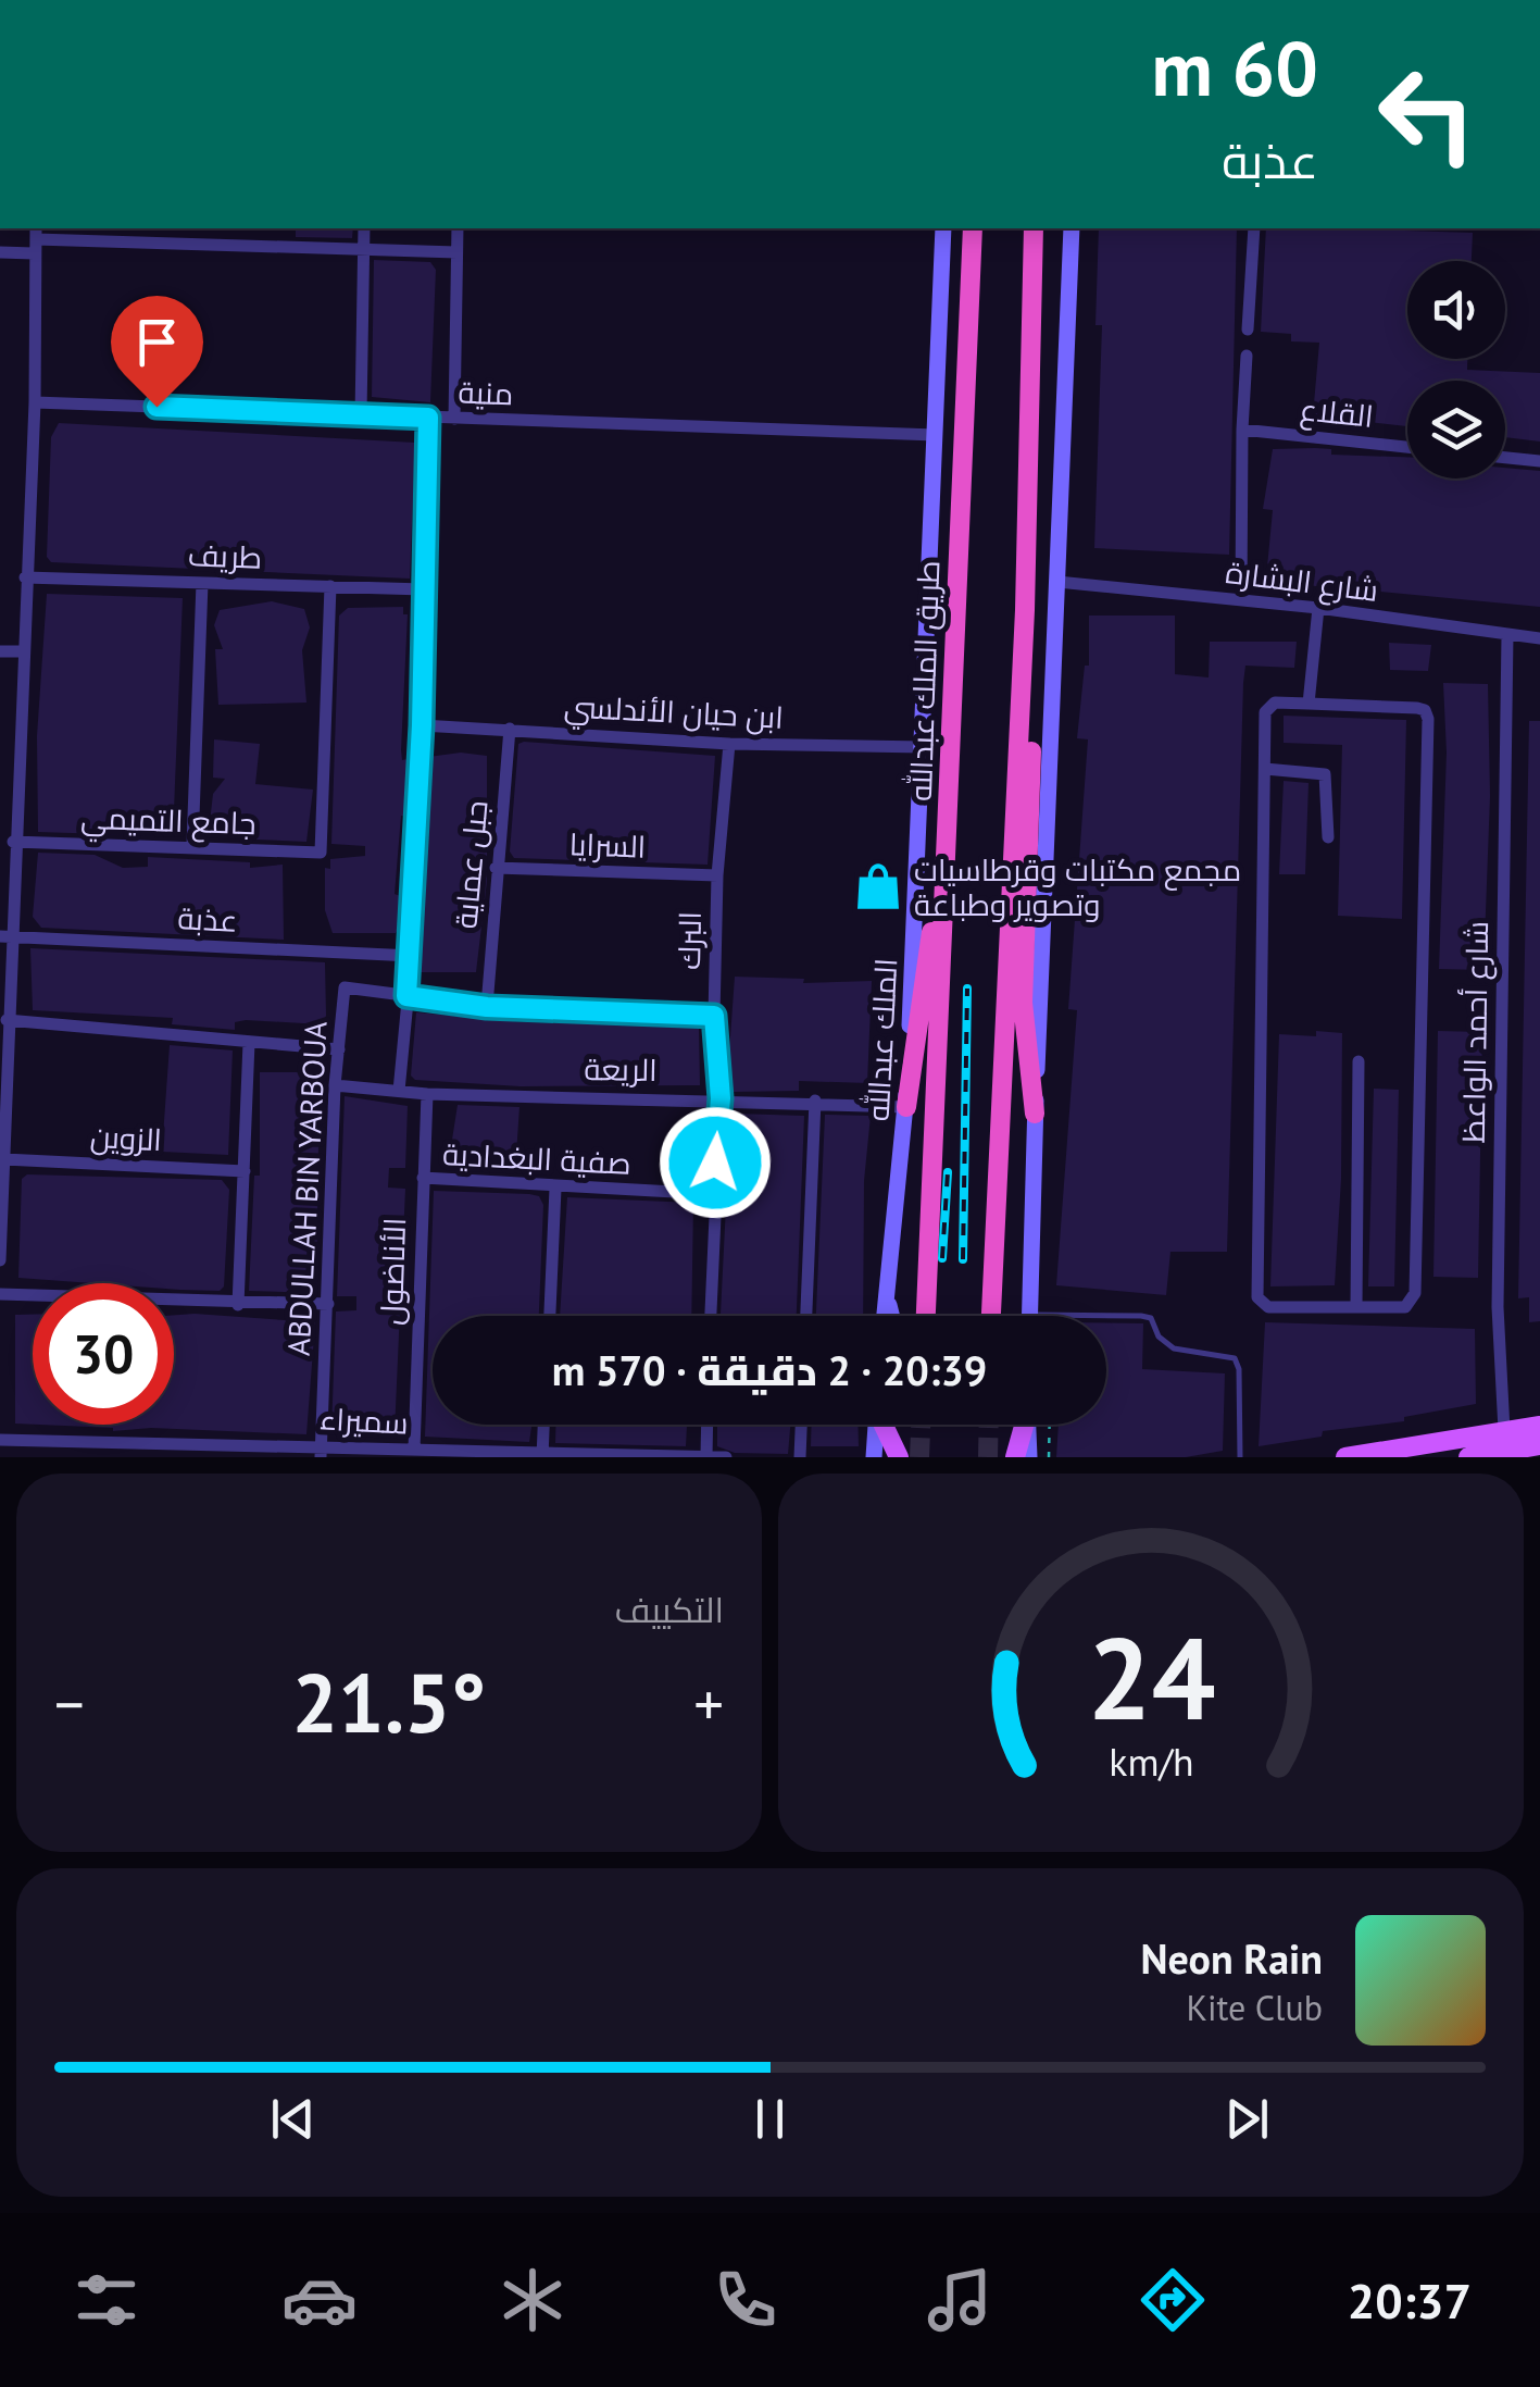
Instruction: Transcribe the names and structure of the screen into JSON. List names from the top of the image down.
{
  "streets": {
    "highway": ["طريق الملك عبدالله"],
    "main road": ["الملك عبدالله"],
    "street": [
      "منية",
      "القلاع",
      "طريف",
      "شارع البشارة",
      "ابن حيان الأندلسي",
      "جامع التميمي",
      "السرايا",
      "جبل عماية",
      "عذبة",
      "البرك",
      "شارع أحمد الواعظ",
      "الريعة",
      "الزوين",
      "صفية البغدادية",
      "ABDULLAH BIN YARBOUA",
      "الأناضول",
      "سميراء"
    ]
  },
  "crossings": [
    ["منية", "الملك عبدالله"],
    ["طريف", "جامع التميمي"],
    ["شارع البشارة", "شارع أحمد الواعظ"],
    ["ابن حيان الأندلسي", "جبل عماية"],
    ["ابن حيان الأندلسي", "البرك"],
    ["ابن حيان الأندلسي", "الملك عبدالله"],
    ["السرايا", "جبل عماية"],
    ["السرايا", "البرك"],
    ["البرك", "الريعة"],
    ["البرك", "صفية البغدادية"],
    ["الملك عبدالله", "الريعة"],
    ["الريعة", "ABDULLAH BIN YARBOUA"],
    ["الريعة", "الأناضول"],
    ["صفية البغدادية", "الأناضول"],
    ["ABDULLAH BIN YARBOUA", "سميراء"],
    ["الأناضول", "سميراء"]
  ],
  "places": {
    "shop": ["مجمع مكتبات وقرطاسيات وتصوير وطباعة"]
  },
  "page": {
    "turn": ["60 m", "عذبة"],
    "limit": "30",
    "trip": "20:39 · 2 دقيقة · 570 m",
    "tile": "التكييف",
    "heat": ["−", "21.5°", "+"],
    "song": ["Neon Rain", "Kite Club"],
    "tabs": "20:37",
    "gauge": ["24", "km/h"]
  }
}
